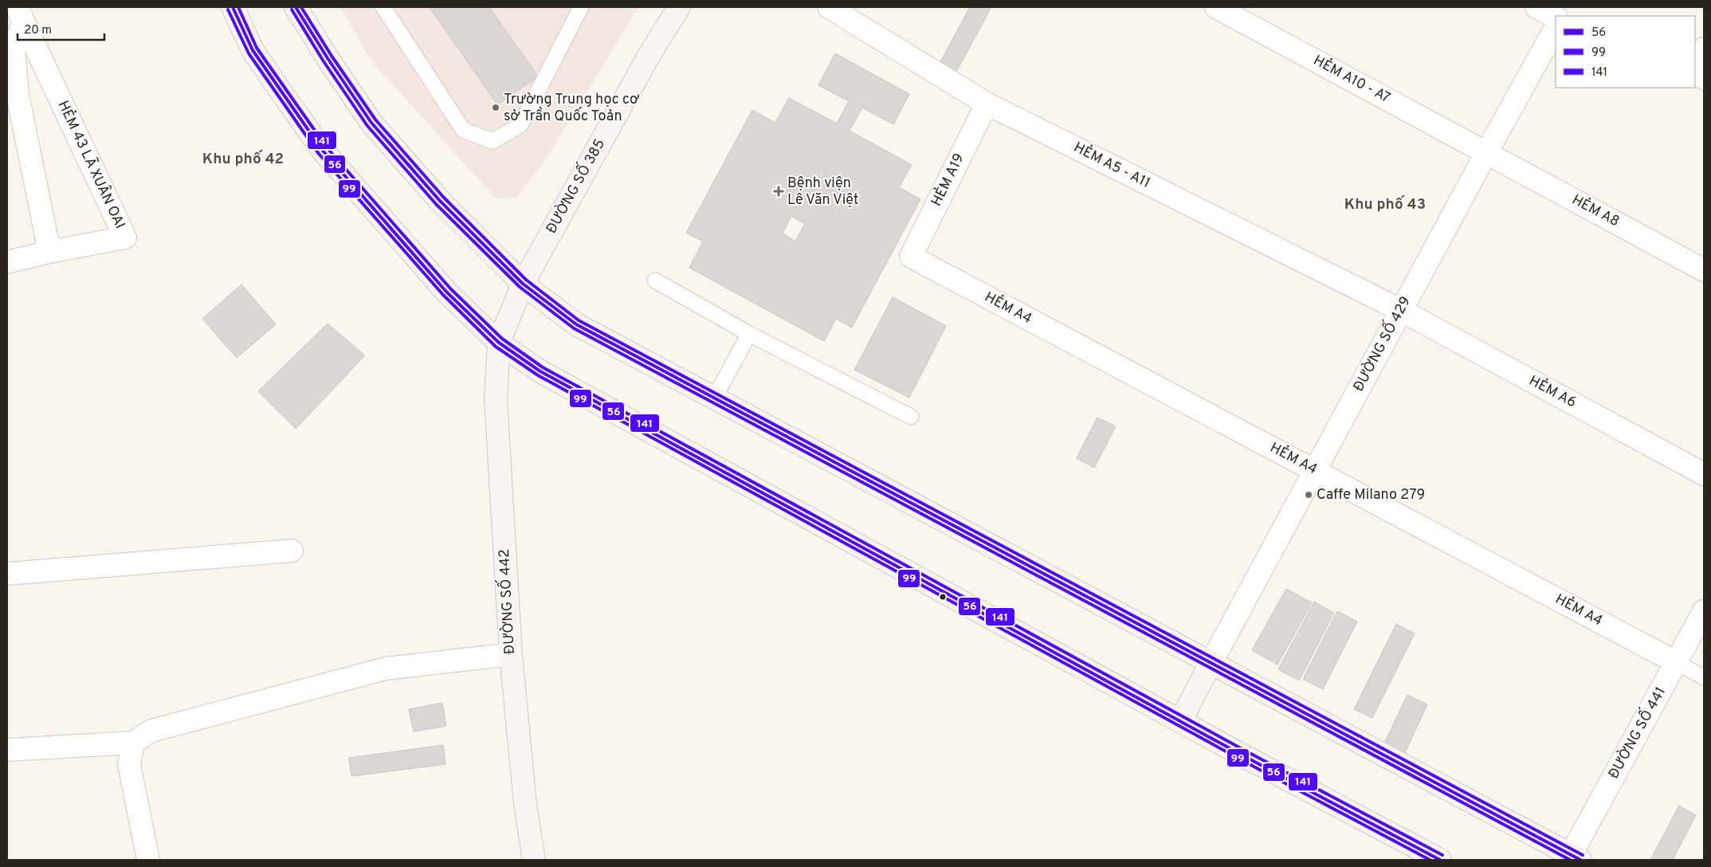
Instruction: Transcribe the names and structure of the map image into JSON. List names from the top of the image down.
{
  "streets": {
    "main road": ["ĐƯỜNG SỐ 385", "ĐƯỜNG SỐ 442"],
    "street": [
      "HẺM A10 - A7",
      "HẺM 43 LÃ XUÂN OAI",
      "HẺM A5 - A11",
      "HẺM A19",
      "HẺM A8",
      "HẺM A4",
      "ĐƯỜNG SỐ 429",
      "HẺM A6",
      "ĐƯỜNG SỐ 441"
    ]
  },
  "crossings": [
    ["HẺM A10 - A7", "HẺM A8"],
    ["HẺM A10 - A7", "ĐƯỜNG SỐ 429"],
    ["HẺM A5 - A11", "HẺM A19"],
    ["HẺM A5 - A11", "ĐƯỜNG SỐ 429"],
    ["HẺM A5 - A11", "HẺM A6"],
    ["HẺM A19", "HẺM A4"],
    ["ĐƯỜNG SỐ 385", "ĐƯỜNG SỐ 442"],
    ["HẺM A8", "ĐƯỜNG SỐ 429"],
    ["HẺM A4", "ĐƯỜNG SỐ 429"],
    ["HẺM A4", "ĐƯỜNG SỐ 441"],
    ["ĐƯỜNG SỐ 429", "HẺM A6"]
  ],
  "districts": ["Khu phố 42", "Khu phố 43"],
  "places": {
    "other": ["Trường Trung học cơ sở Trần Quốc Toản", "Caffe Milano 279"],
    "health": ["Bệnh viện Lê Văn Việt"]
  },
  "lines": ["transit line 56", "transit line 141", "transit line 99"],
  "legend": ["56", "99", "141"],
  "scale_bar": "20 m"
}
